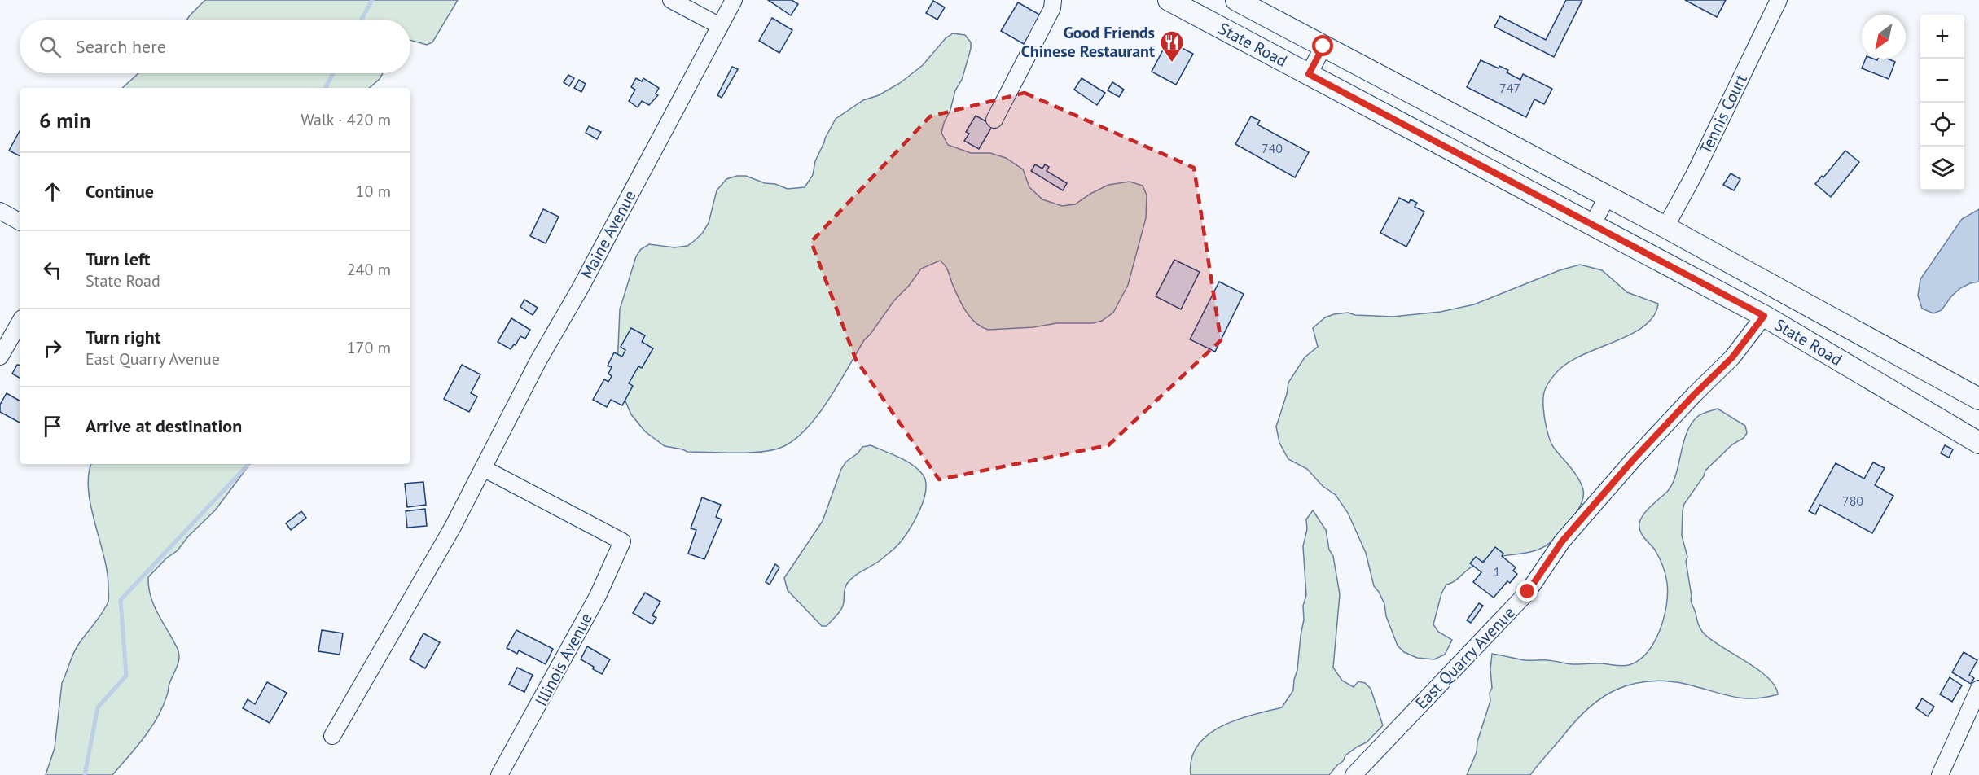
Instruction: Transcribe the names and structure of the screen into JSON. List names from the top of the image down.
{
  "streets": {
    "main road": ["State Road"],
    "street": [
      "Tennis Court",
      "Maine Avenue",
      "East Quarry Avenue",
      "Illinois Avenue"
    ]
  },
  "crossings": [
    ["State Road", "Tennis Court"],
    ["State Road", "East Quarry Avenue"],
    ["Maine Avenue", "Illinois Avenue"]
  ],
  "places": {
    "restaurant": ["Good Friends Chinese Restaurant"]
  },
  "house_numbers": [
    "747",
    "740",
    "780",
    "1"
  ],
  "north": "bottom left",
  "page": {
    "map_buttons": ["+", "−"],
    "search": "Search here",
    "heading": ["6 min", "Walk · 420 m"],
    "list": [
      ["Continue", "10 m"],
      ["Turn left", "State Road", "240 m"],
      ["Turn right", "East Quarry Avenue", "170 m"],
      "Arrive at destination"
    ]
  }
}
